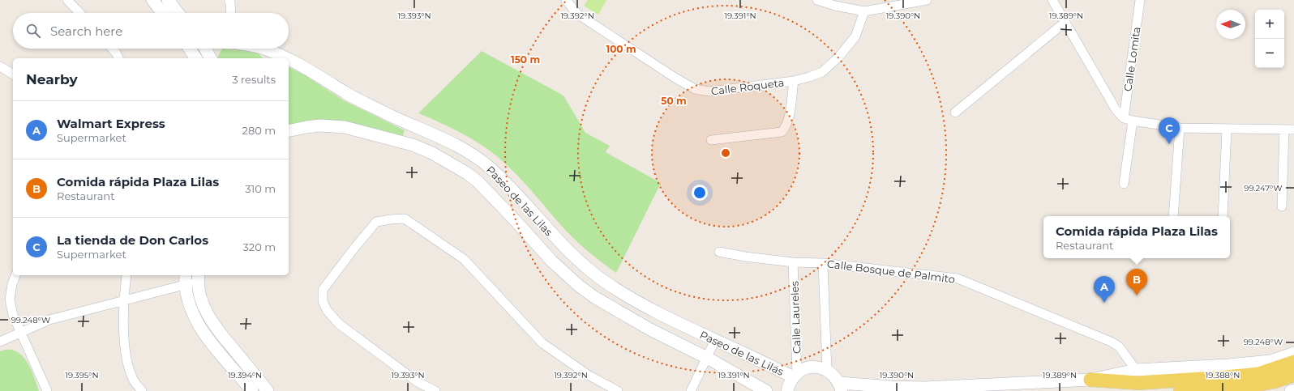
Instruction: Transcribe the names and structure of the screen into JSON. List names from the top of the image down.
{
  "streets": {
    "street": [
      "Calle Lomita",
      "Calle Roqueta",
      "Paseo de las Lilas",
      "Calle Bosque de Palmito",
      "Calle Laureles"
    ]
  },
  "crossings": [
    ["Paseo de las Lilas", "Calle Laureles"],
    ["Calle Bosque de Palmito", "Calle Laureles"]
  ],
  "north": "left",
  "page": {
    "map_buttons": ["+", "−"],
    "search": "Search here",
    "heading": ["Nearby", "3 results"],
    "list": [
      {
        "mark": "A",
        "name": "Walmart Express",
        "note": "Supermarket",
        "value": "280 m"
      },
      {
        "mark": "B",
        "name": "Comida rápida Plaza Lilas",
        "note": "Restaurant",
        "value": "310 m"
      },
      {
        "mark": "C",
        "name": "La tienda de Don Carlos",
        "note": "Supermarket",
        "value": "320 m"
      }
    ],
    "pins": ["C", "B", "A"],
    "popup": ["Comida rápida Plaza Lilas", "Restaurant"]
  },
  "coordinates": [
    "19.393°N",
    "19.392°N",
    "19.391°N",
    "19.390°N",
    "19.389°N",
    "99.247°W",
    "99.248°W",
    "19.395°N",
    "19.394°N",
    "19.388°N"
  ],
  "rings": ["100 m", "150 m", "50 m"]
}
